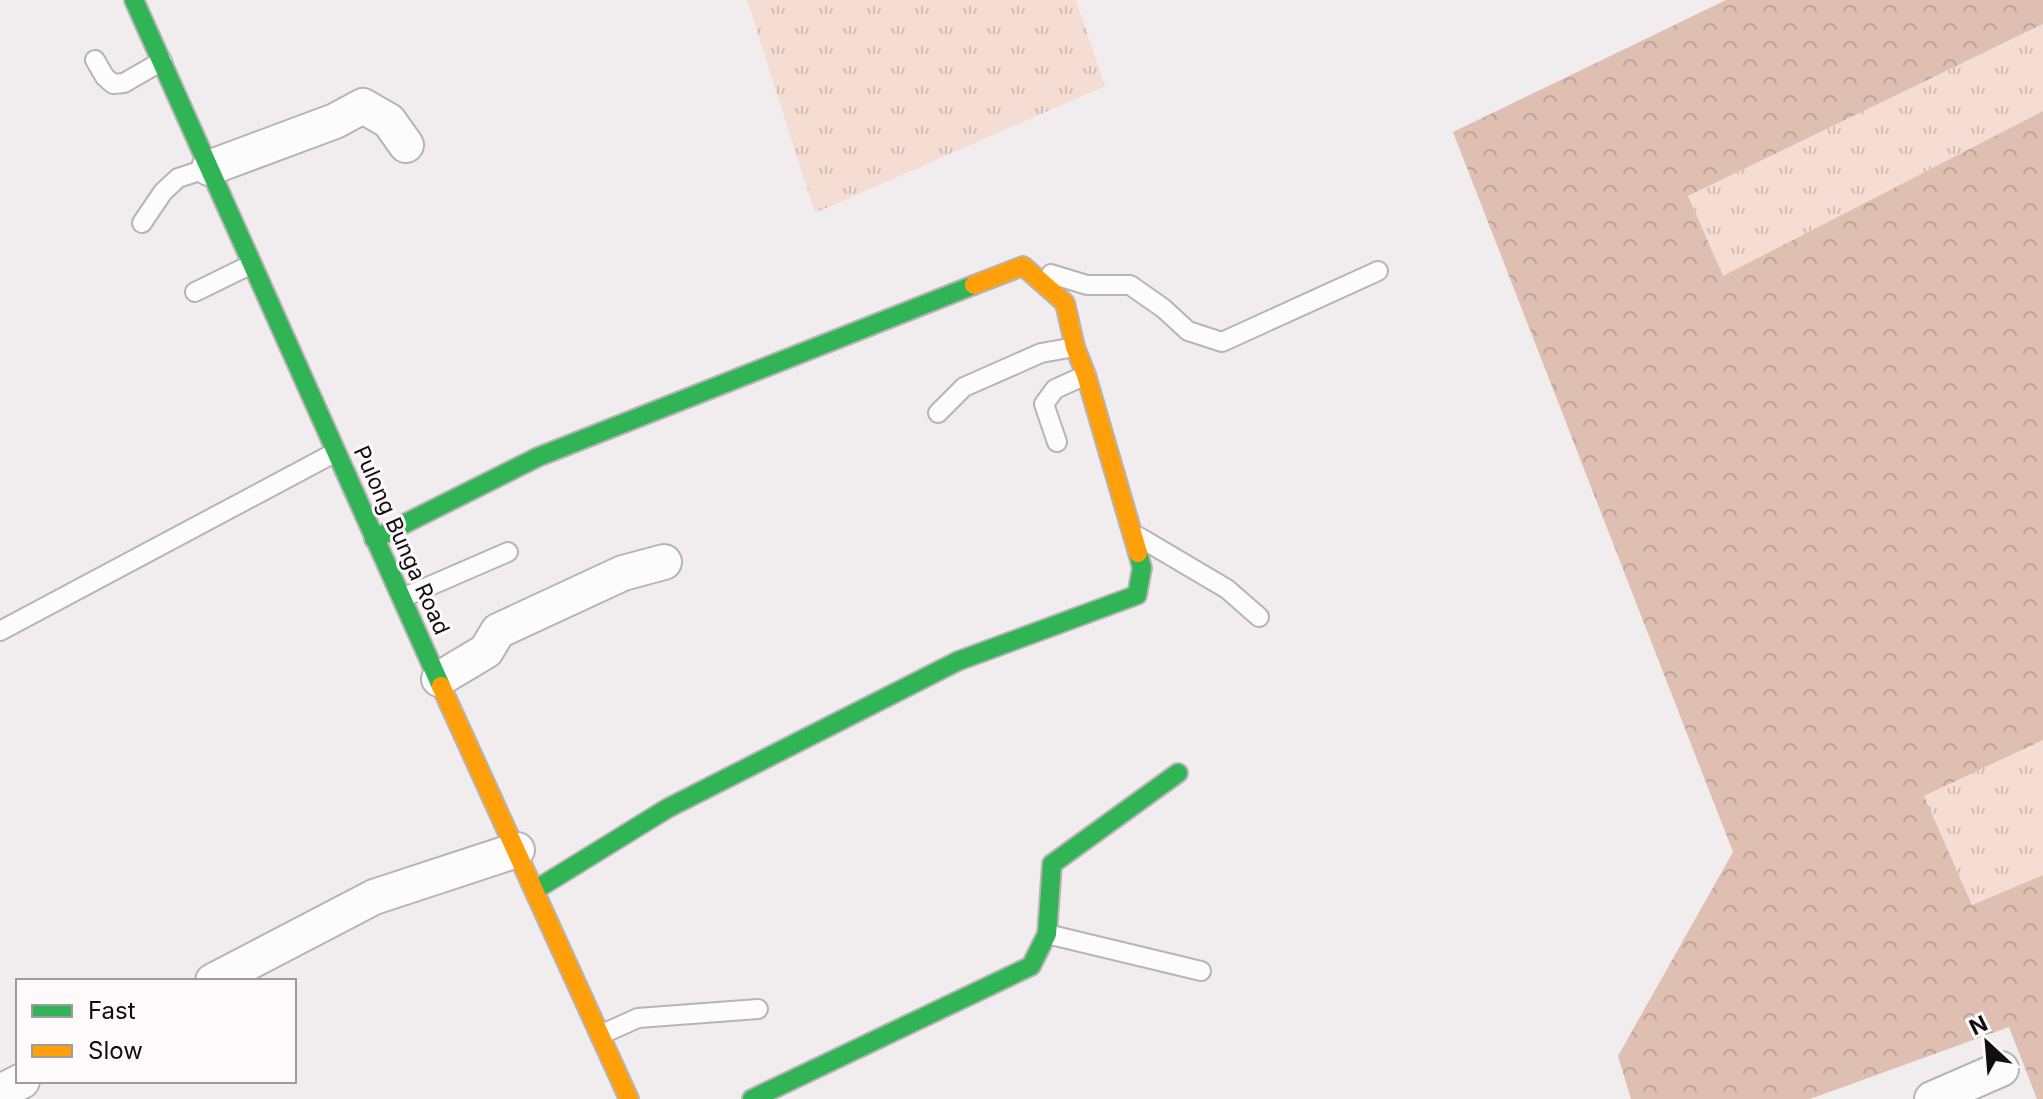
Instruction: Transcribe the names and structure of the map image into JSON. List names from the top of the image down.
{
  "streets": {
    "street": ["Pulong Bunga Road"]
  },
  "legend": ["Fast", "Slow"],
  "north": "top left"
}
